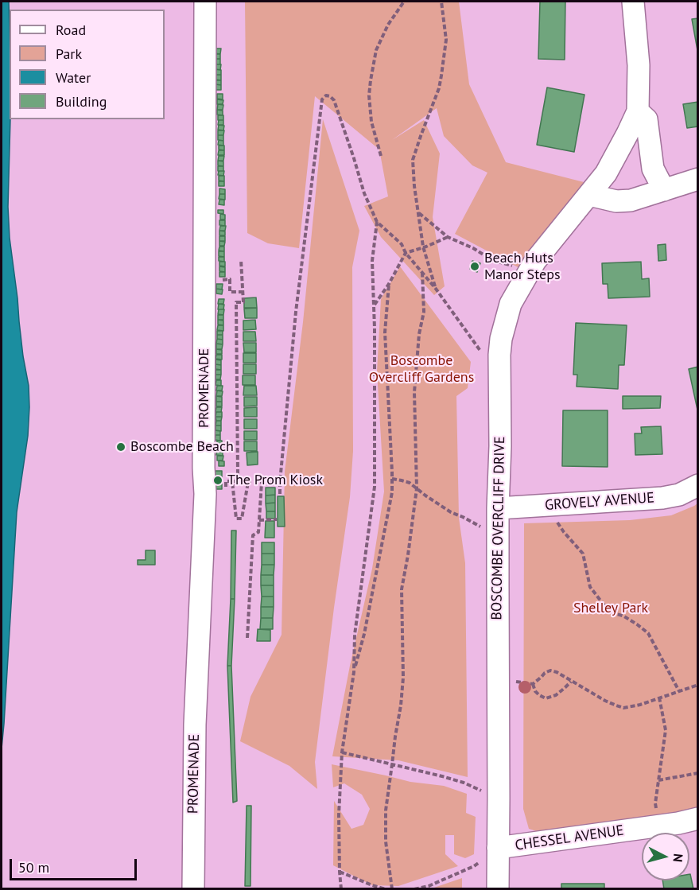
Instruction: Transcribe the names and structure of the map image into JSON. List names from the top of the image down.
{
  "streets": {
    "street": [
      "PROMENADE",
      "GROVELY AVENUE",
      "BOSCOMBE OVERCLIFF DRIVE",
      "CHESSEL AVENUE"
    ]
  },
  "crossings": [
    ["GROVELY AVENUE", "BOSCOMBE OVERCLIFF DRIVE"],
    ["BOSCOMBE OVERCLIFF DRIVE", "CHESSEL AVENUE"]
  ],
  "parks": ["Boscombe Overcliff Gardens", "Shelley Park"],
  "places": ["Beach Huts Manor Steps", "Boscombe Beach", "The Prom Kiosk"],
  "legend": [
    "Road",
    "Park",
    "Water",
    "Building"
  ],
  "scale_bar": "50 m",
  "north": "right"
}
